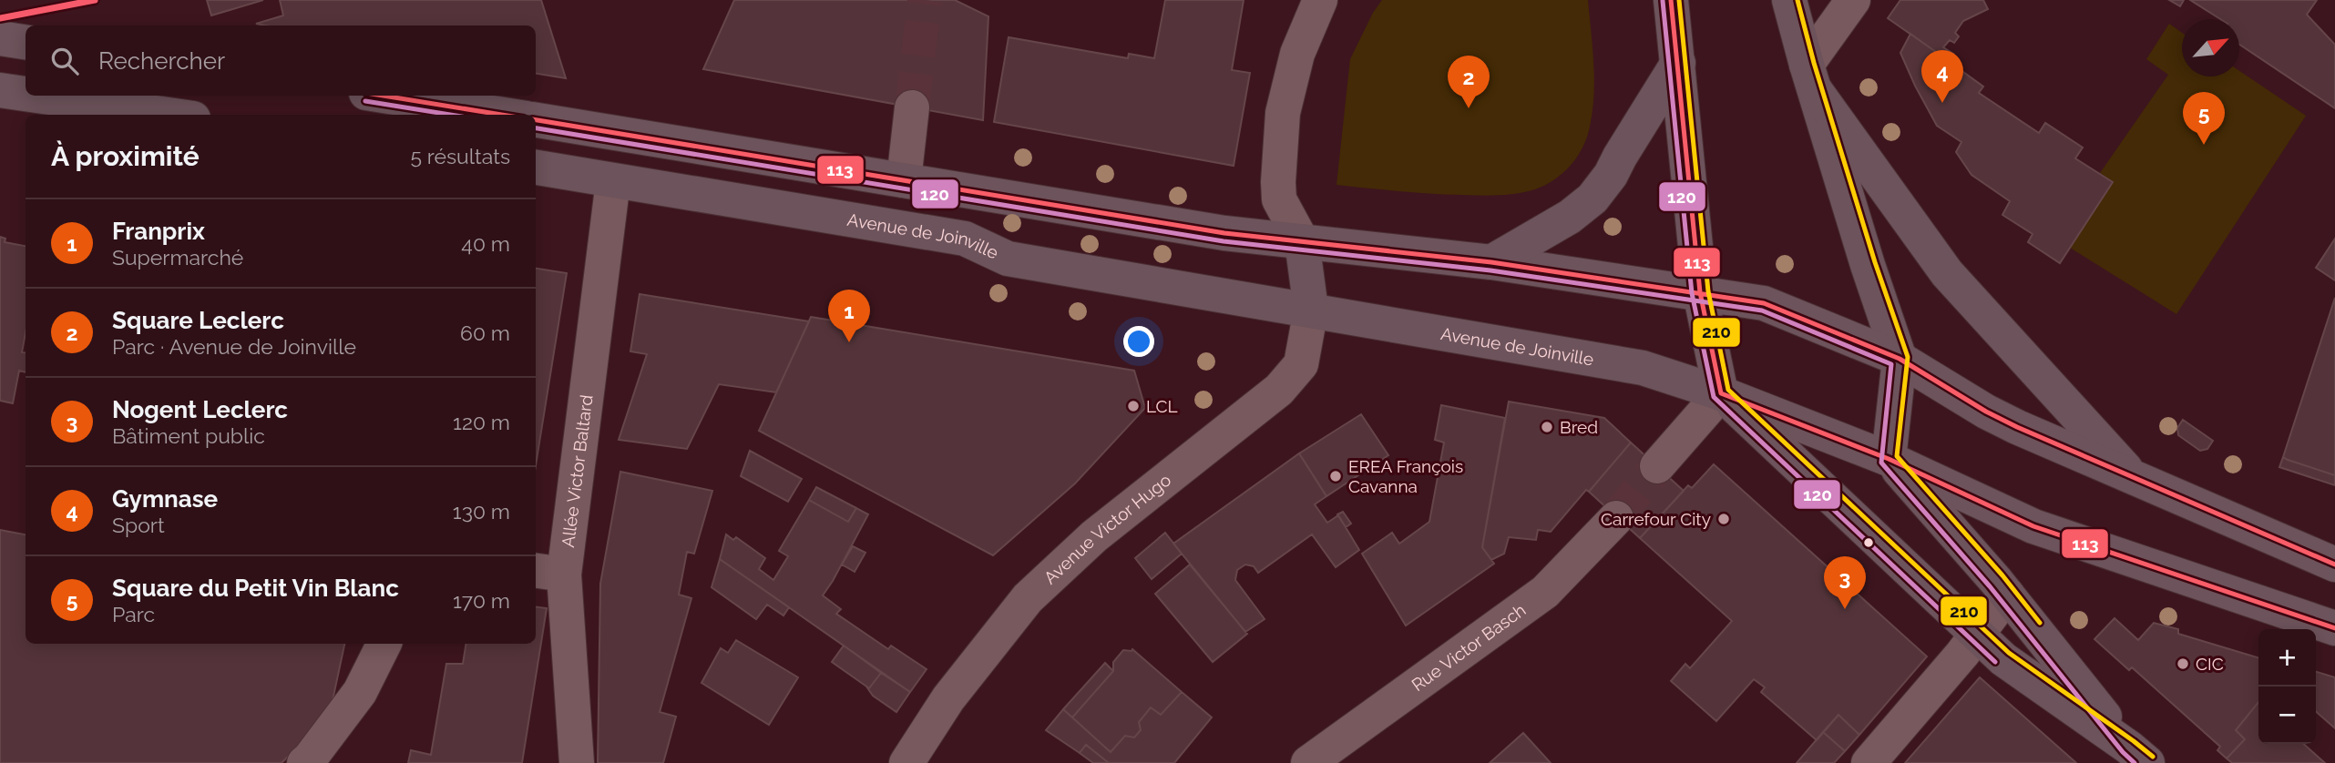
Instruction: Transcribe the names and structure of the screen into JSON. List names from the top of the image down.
{
  "streets": {
    "main road": ["Avenue de Joinville"],
    "street": ["Allée Victor Baltard", "Avenue Victor Hugo", "Rue Victor Basch"]
  },
  "crossings": [
    ["Avenue de Joinville", "Allée Victor Baltard"],
    ["Avenue de Joinville", "Avenue Victor Hugo"]
  ],
  "places": [
    "LCL",
    "Bred",
    "EREA François Cavanna",
    "Carrefour City",
    "CIC"
  ],
  "lines": ["transit line 113", "transit line 210", "transit line 120"],
  "north": "top right",
  "page": {
    "search": "Rechercher",
    "pins": [
      "4",
      "2",
      "5",
      "1",
      "3"
    ],
    "heading": ["À proximité", "5 résultats"],
    "list": [
      {
        "mark": "1",
        "name": "Franprix",
        "note": "Supermarché",
        "value": "40 m"
      },
      {
        "mark": "2",
        "name": "Square Leclerc",
        "note": "Parc · Avenue de Joinville",
        "value": "60 m"
      },
      {
        "mark": "3",
        "name": "Nogent Leclerc",
        "note": "Bâtiment public",
        "value": "120 m"
      },
      {
        "mark": "4",
        "name": "Gymnase",
        "note": "Sport",
        "value": "130 m"
      },
      {
        "mark": "5",
        "name": "Square du Petit Vin Blanc",
        "note": "Parc",
        "value": "170 m"
      }
    ],
    "map_buttons": ["+", "−"]
  }
}
